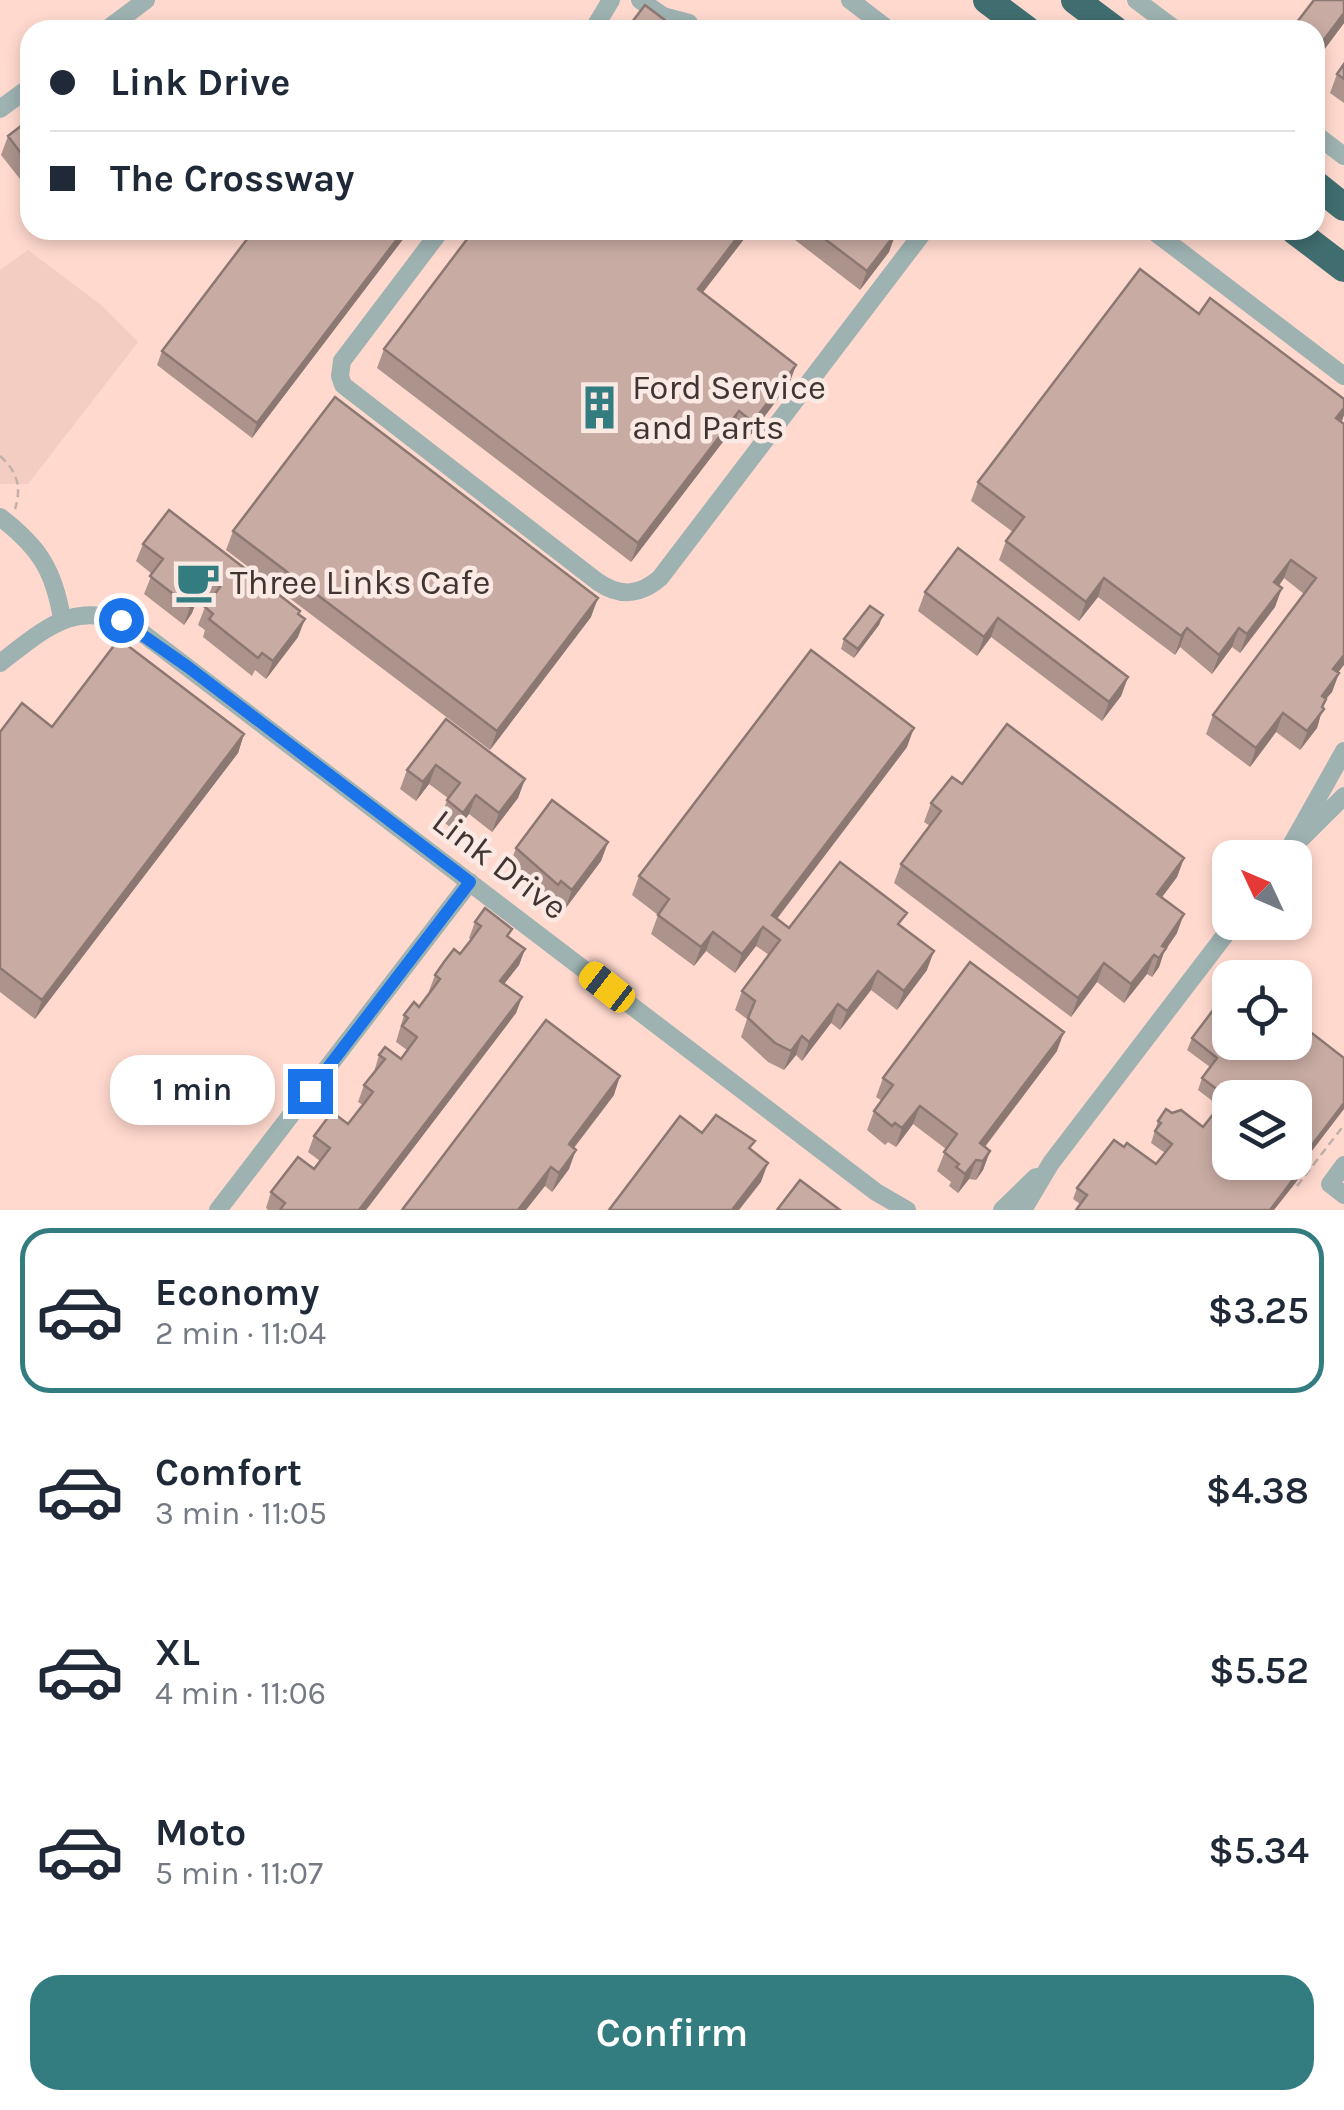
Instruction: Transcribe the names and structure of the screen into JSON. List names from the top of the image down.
{
  "streets": {
    "street": ["Link Drive"]
  },
  "places": {
    "building": ["Ford Service and Parts"],
    "cafe": ["Three Links Cafe"]
  },
  "north": "top left",
  "page": {
    "banner": ["Link Drive", "The Crossway"],
    "bubble": "1 min",
    "list": [
      {
        "name": "Economy",
        "note": "2 min · 11:04",
        "value": "$3.25"
      },
      {
        "name": "Comfort",
        "note": "3 min · 11:05",
        "value": "$4.38"
      },
      {
        "name": "XL",
        "note": "4 min · 11:06",
        "value": "$5.52"
      },
      {
        "name": "Moto",
        "note": "5 min · 11:07",
        "value": "$5.34"
      }
    ],
    "buttons": "Confirm"
  }
}
